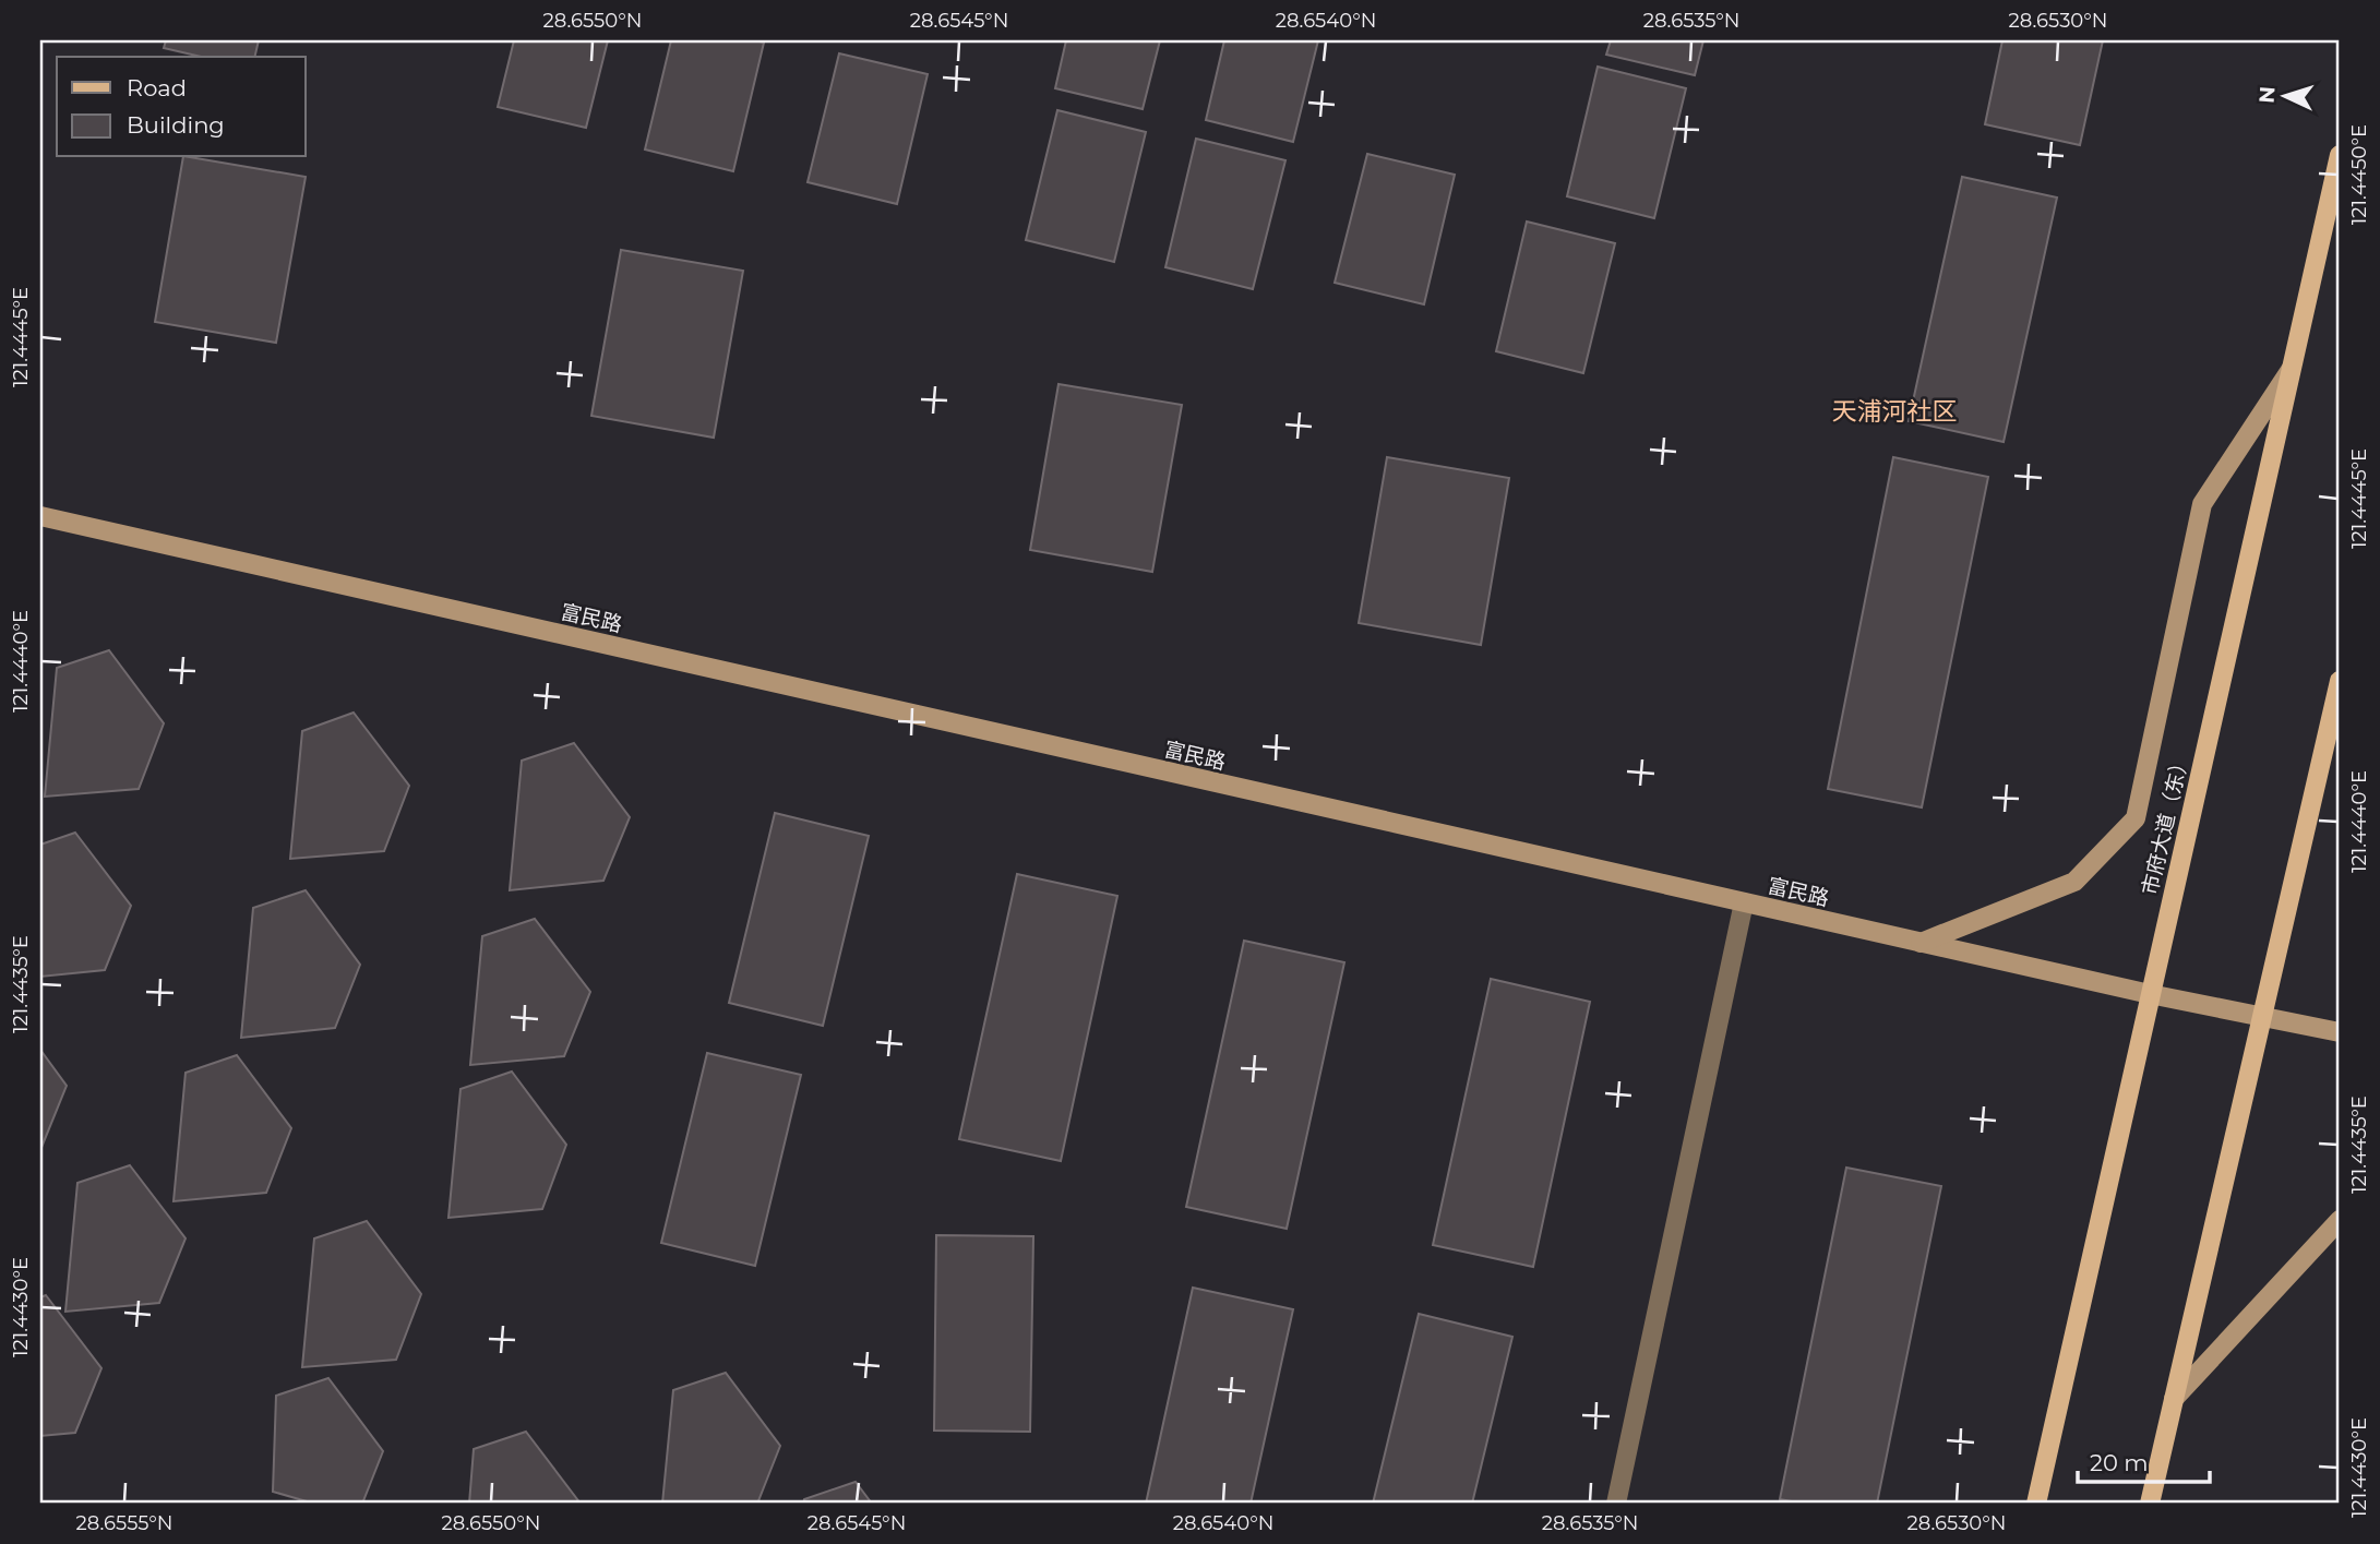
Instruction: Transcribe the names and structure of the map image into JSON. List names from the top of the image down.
{
  "streets": {
    "main road": ["市府大道（东）"],
    "street": ["富民路"]
  },
  "crossings": [
    ["富民路", "市府大道（东）"]
  ],
  "districts": ["天浦河社区"],
  "legend": ["Road", "Building"],
  "scale_bar": "20 m",
  "north": "left",
  "coordinates": [
    "28.6550°N",
    "28.6545°N",
    "28.6540°N",
    "28.6535°N",
    "28.6530°N",
    "121.4450°E",
    "121.4445°E",
    "121.4440°E",
    "121.4435°E",
    "121.4430°E",
    "28.6555°N"
  ]
}
